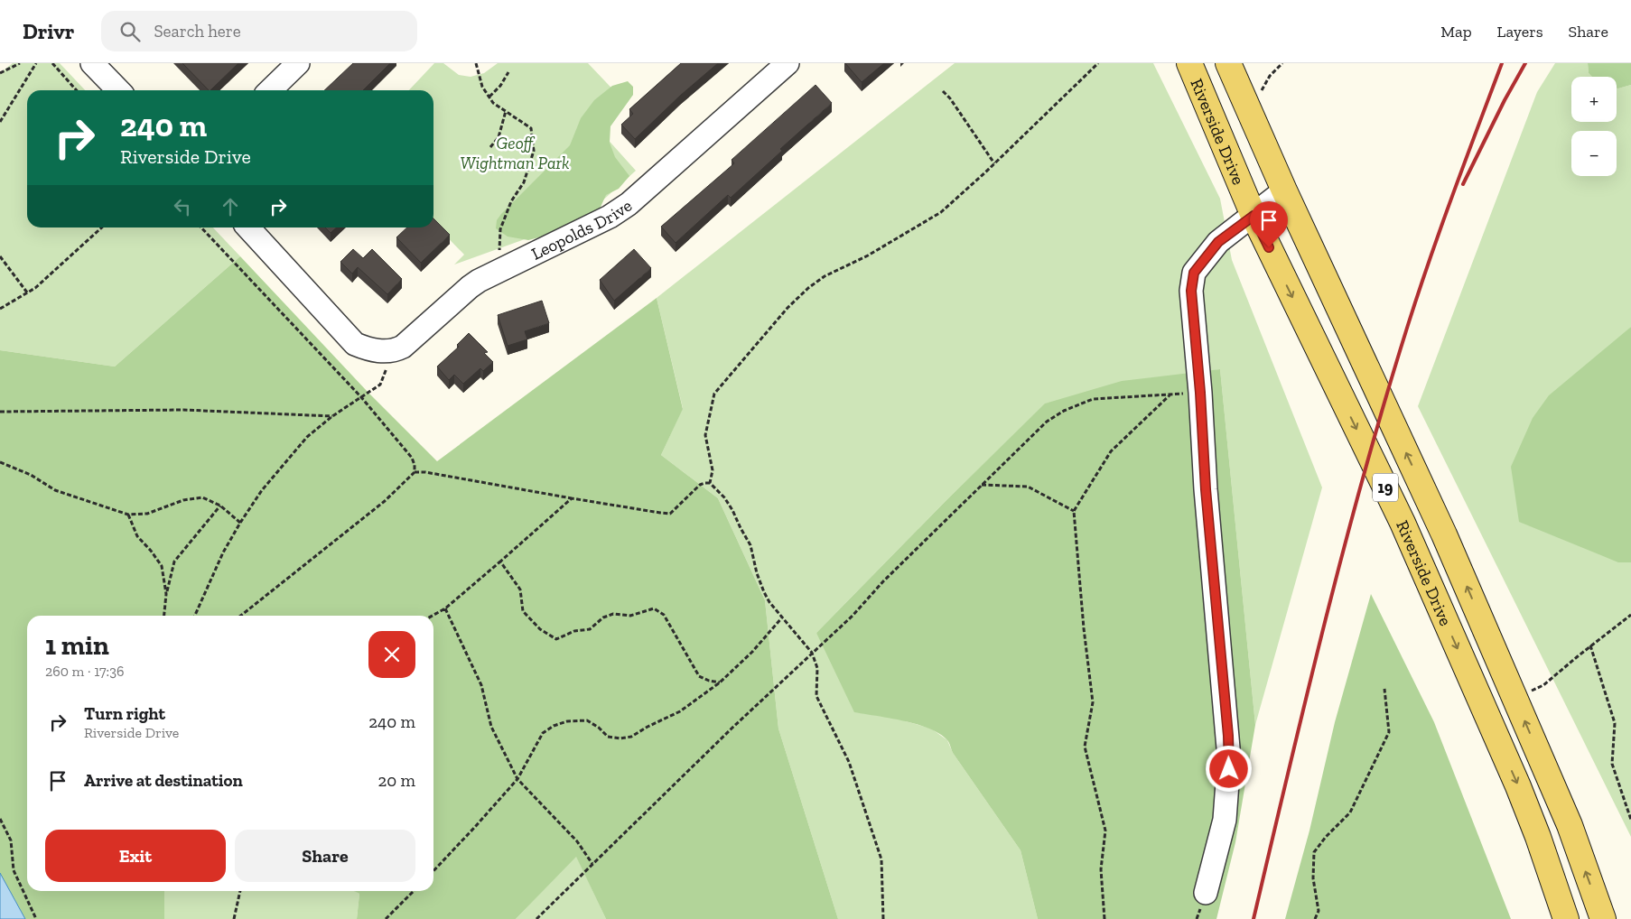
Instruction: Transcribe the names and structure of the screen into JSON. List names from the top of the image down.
{
  "streets": {
    "main road": ["Riverside Drive", "19"],
    "street": ["Leopolds Drive"]
  },
  "parks": ["Geoff Wightman Park"],
  "page": {
    "header": "Drivr",
    "search": "Search here",
    "nav": ["Map", "Layers", "Share"],
    "map_buttons": ["+", "−"],
    "turn": ["240 m", "Riverside Drive"],
    "heading": ["1 min", "260 m · 17:36"],
    "list": [
      {
        "name": "Turn right",
        "note": "Riverside Drive",
        "value": "240 m"
      },
      {
        "name": "Arrive at destination",
        "value": "20 m"
      }
    ],
    "buttons": ["Exit", "Share"]
  }
}
